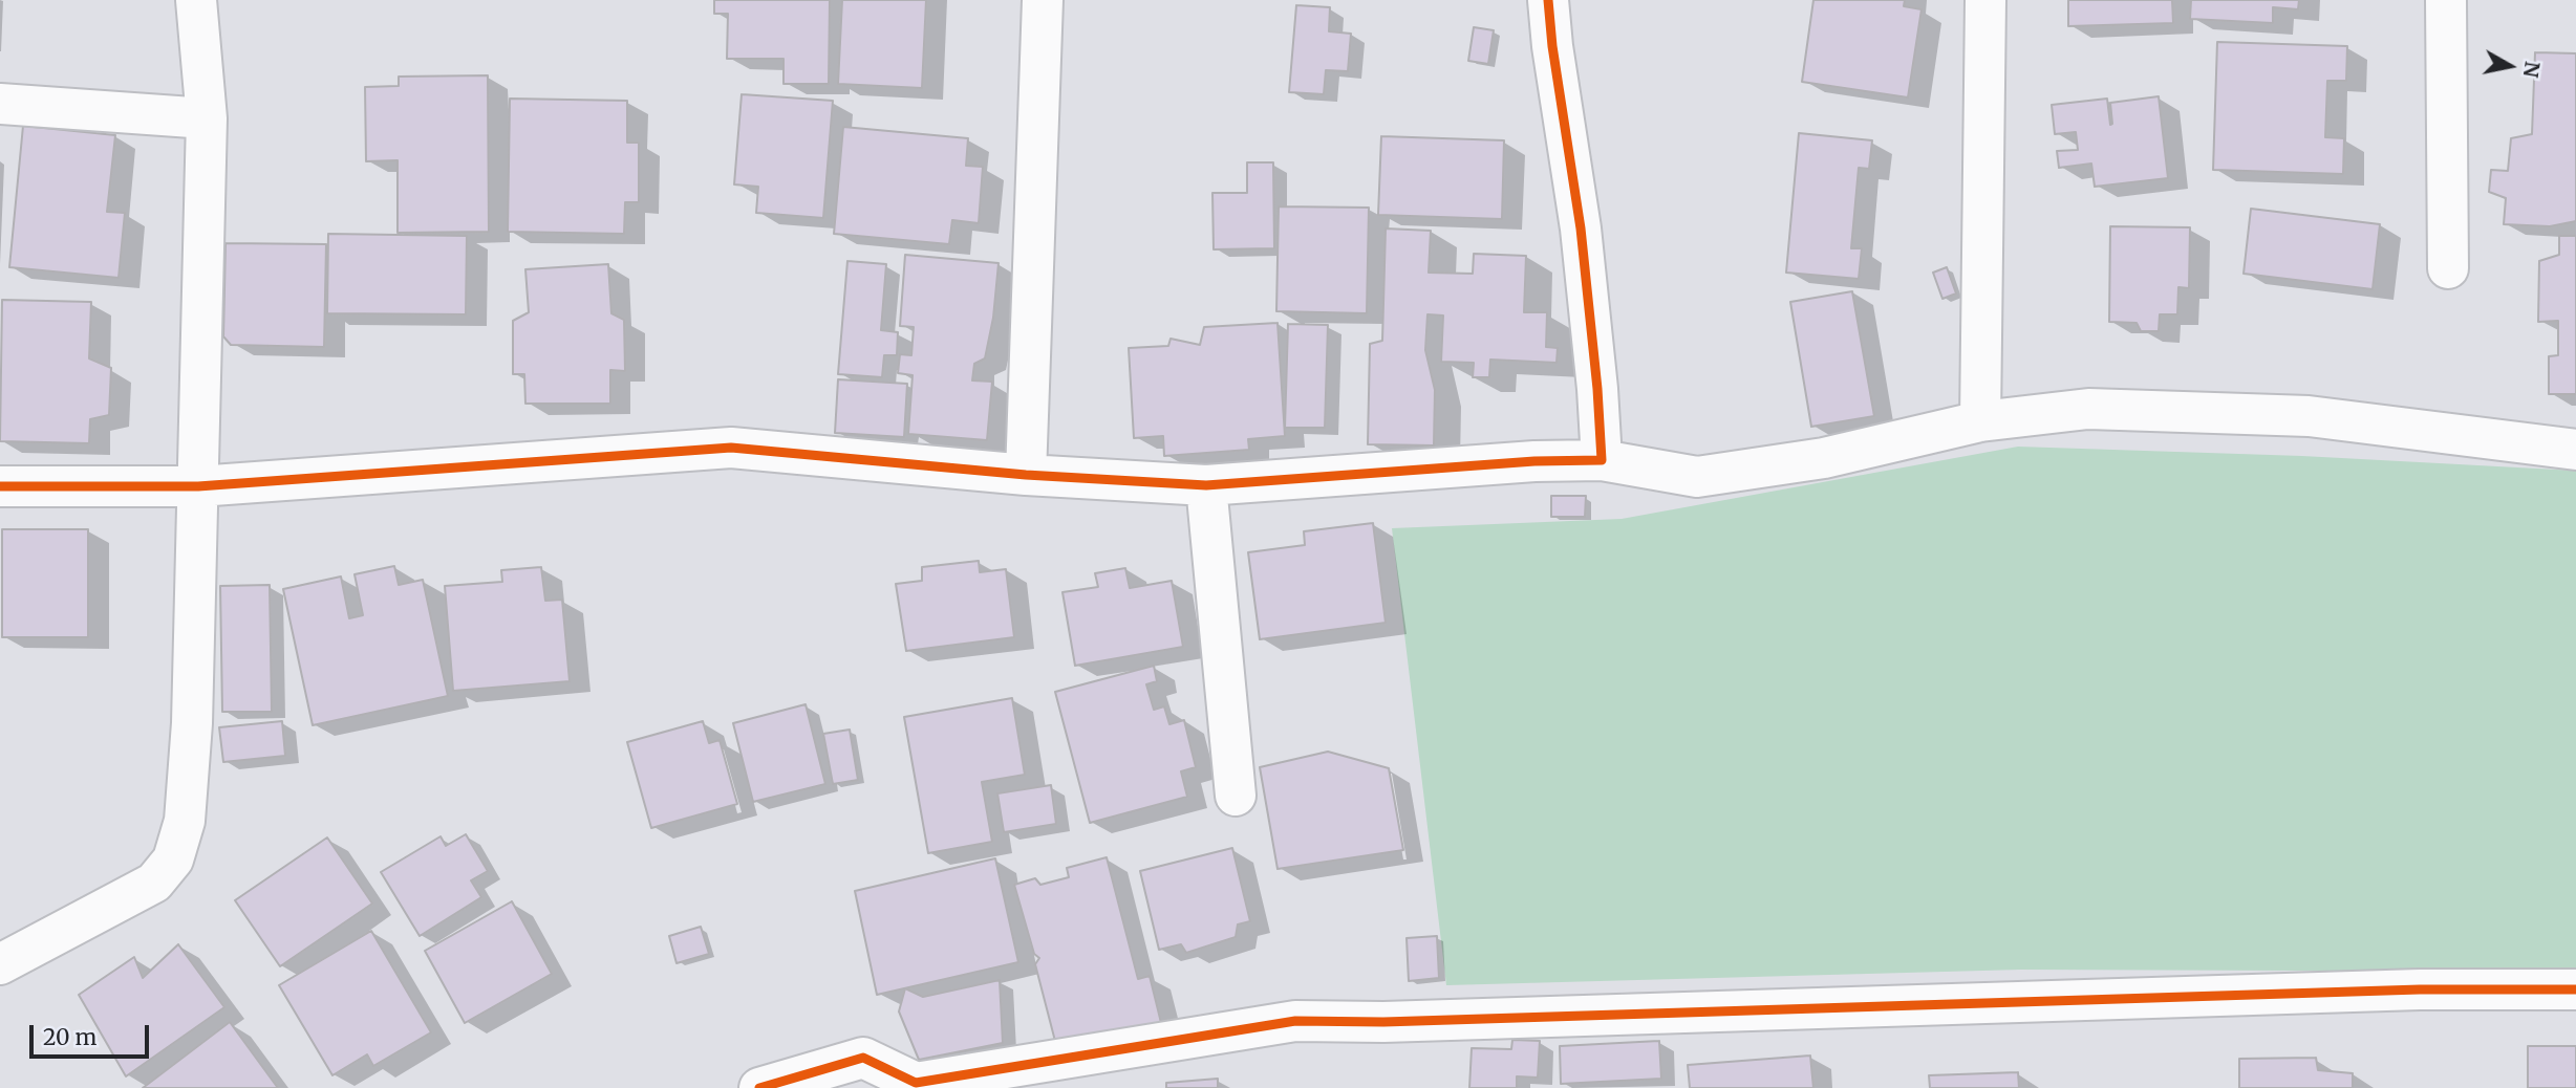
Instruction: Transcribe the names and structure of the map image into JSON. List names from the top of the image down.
{
  "scale_bar": "20 m",
  "north": "right"
}
